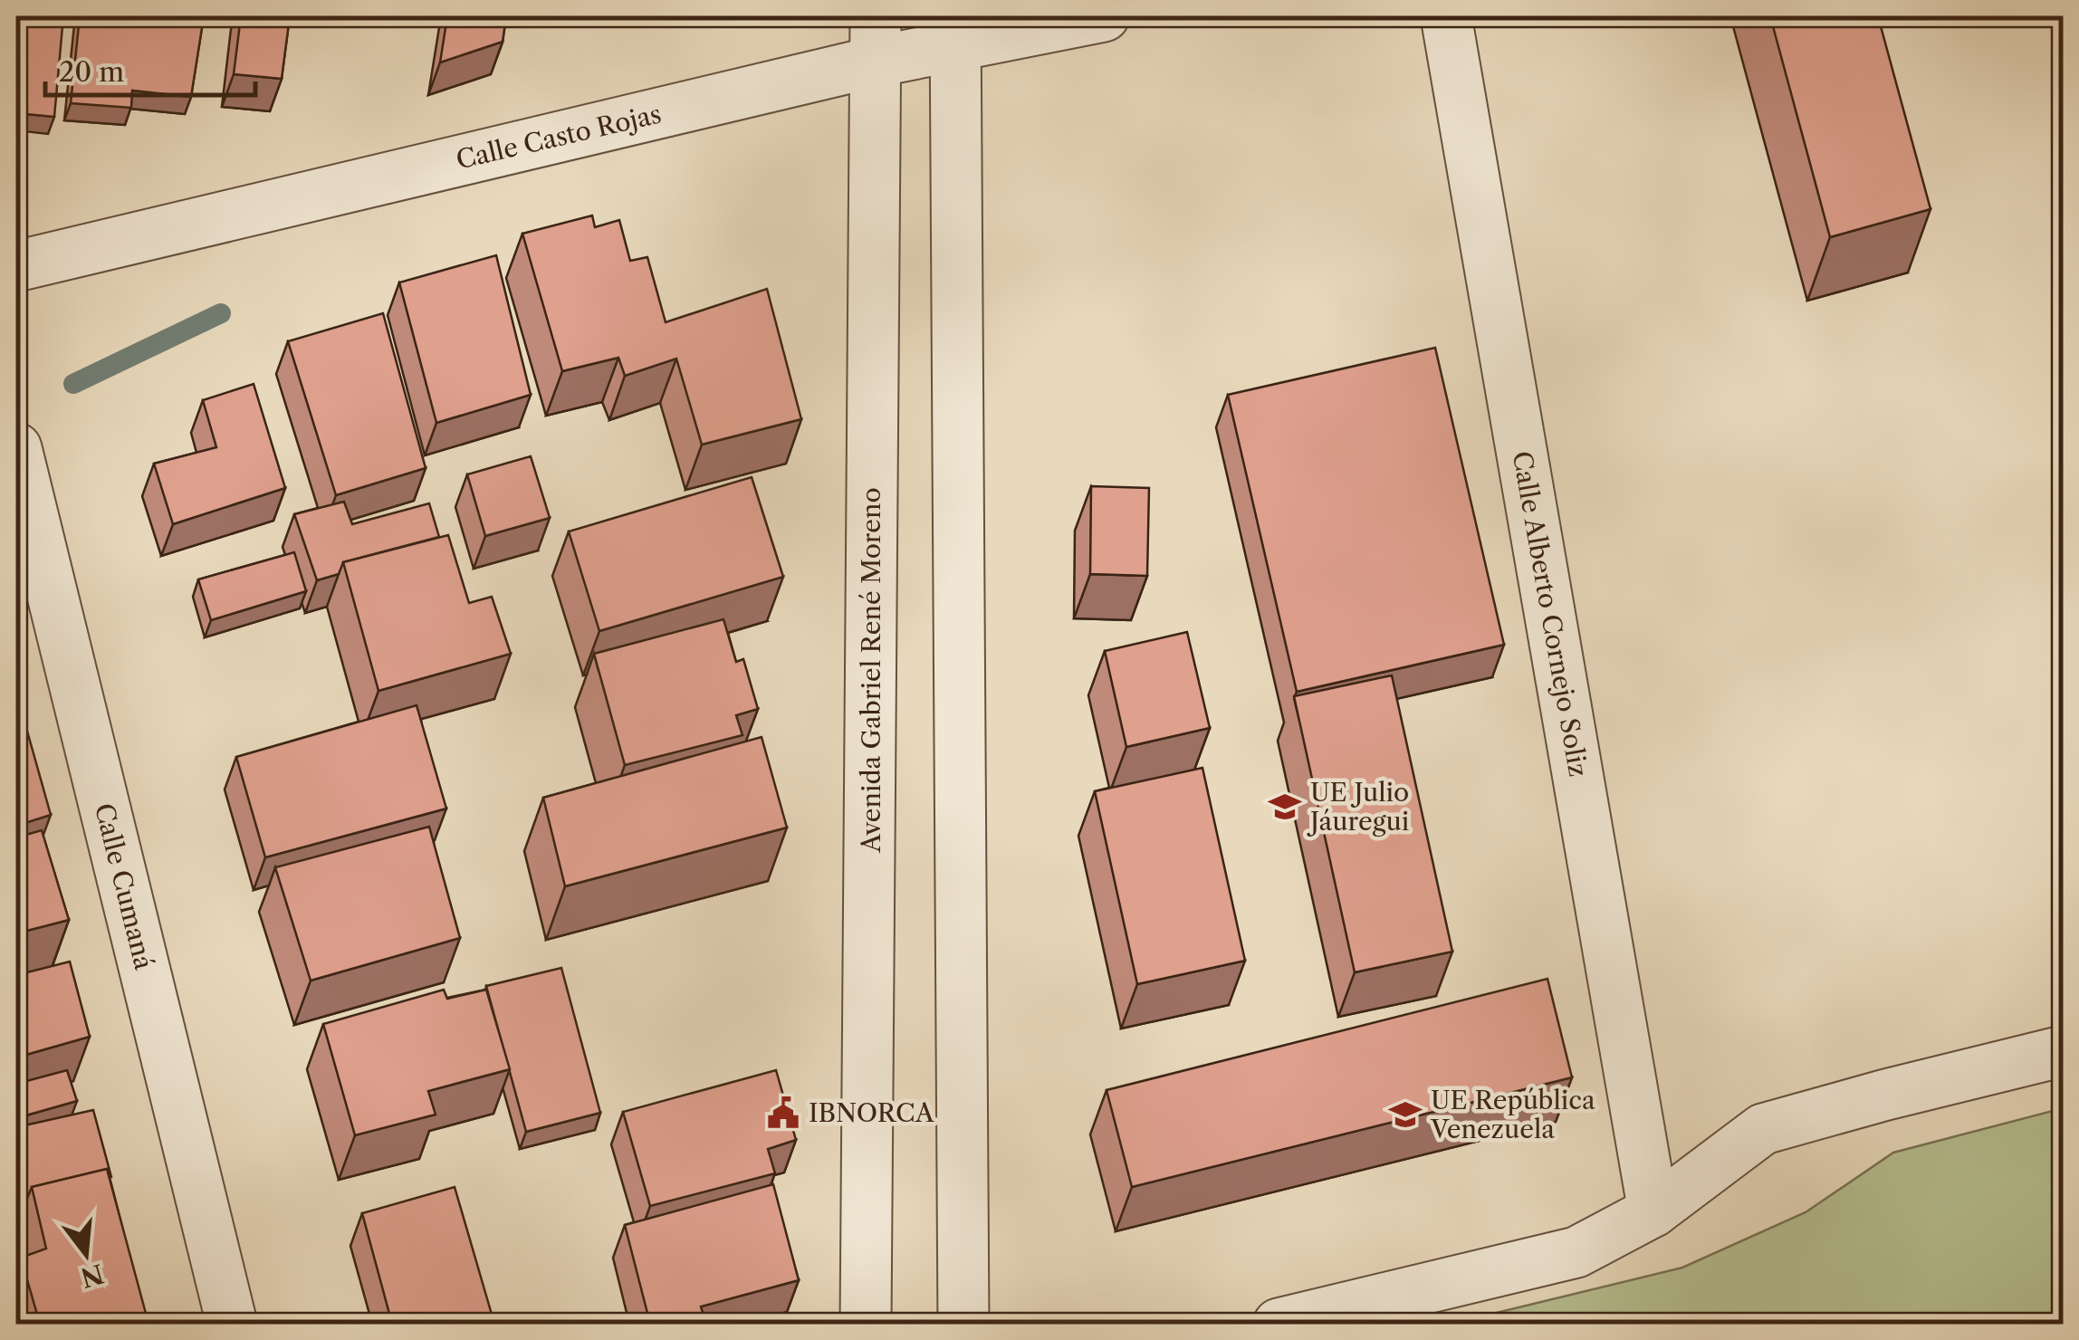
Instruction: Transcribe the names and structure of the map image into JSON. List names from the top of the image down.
{
  "streets": {
    "street": [
      "Calle Casto Rojas",
      "Calle Alberto Cornejo Soliz",
      "Avenida Gabriel René Moreno",
      "Calle Cumaná"
    ]
  },
  "crossings": [
    ["Calle Casto Rojas", "Avenida Gabriel René Moreno"]
  ],
  "places": {
    "school or university": ["UE Julio Jáuregui", "UE República Venezuela"],
    "public building": ["IBNORCA"]
  },
  "scale_bar": "20 m",
  "north": "bottom"
}
